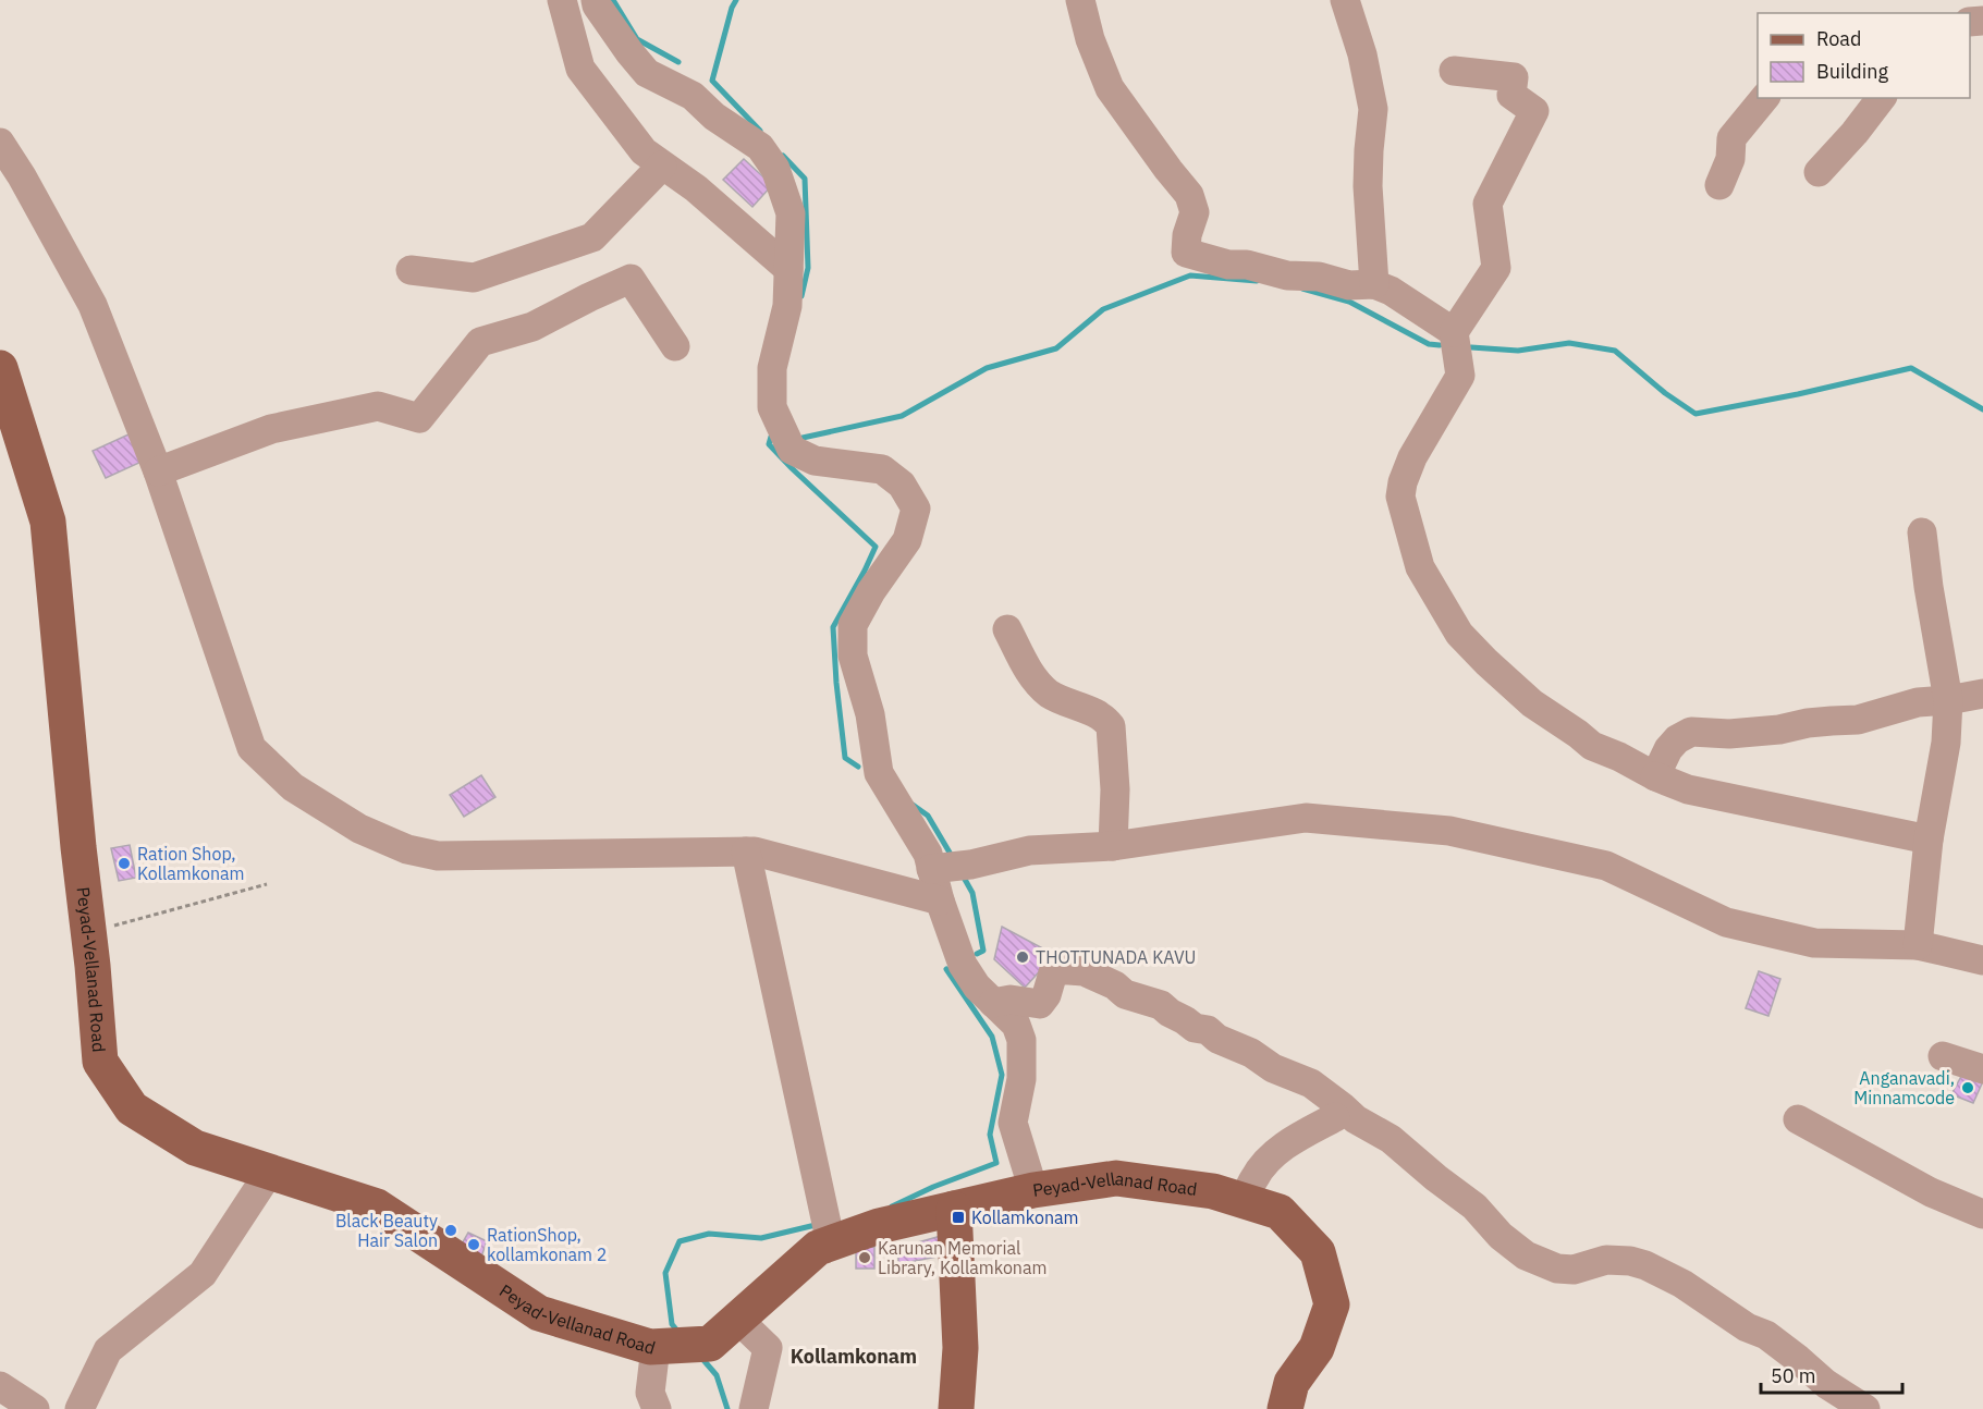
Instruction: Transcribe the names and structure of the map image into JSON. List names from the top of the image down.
{
  "streets": {
    "main road": ["Peyad-Vellanad Road"]
  },
  "districts": ["Kollamkonam"],
  "places": {
    "other": [
      "Ration Shop, Kollamkonam",
      "THOTTUNADA KAVU",
      "Anganavadi, Minnamcode",
      "Black Beauty Hair Salon",
      "RationShop, kollamkonam 2",
      "Karunan Memorial Library, Kollamkonam"
    ],
    "transit": ["Kollamkonam"]
  },
  "legend": ["Road", "Building"],
  "scale_bar": "50 m"
}
